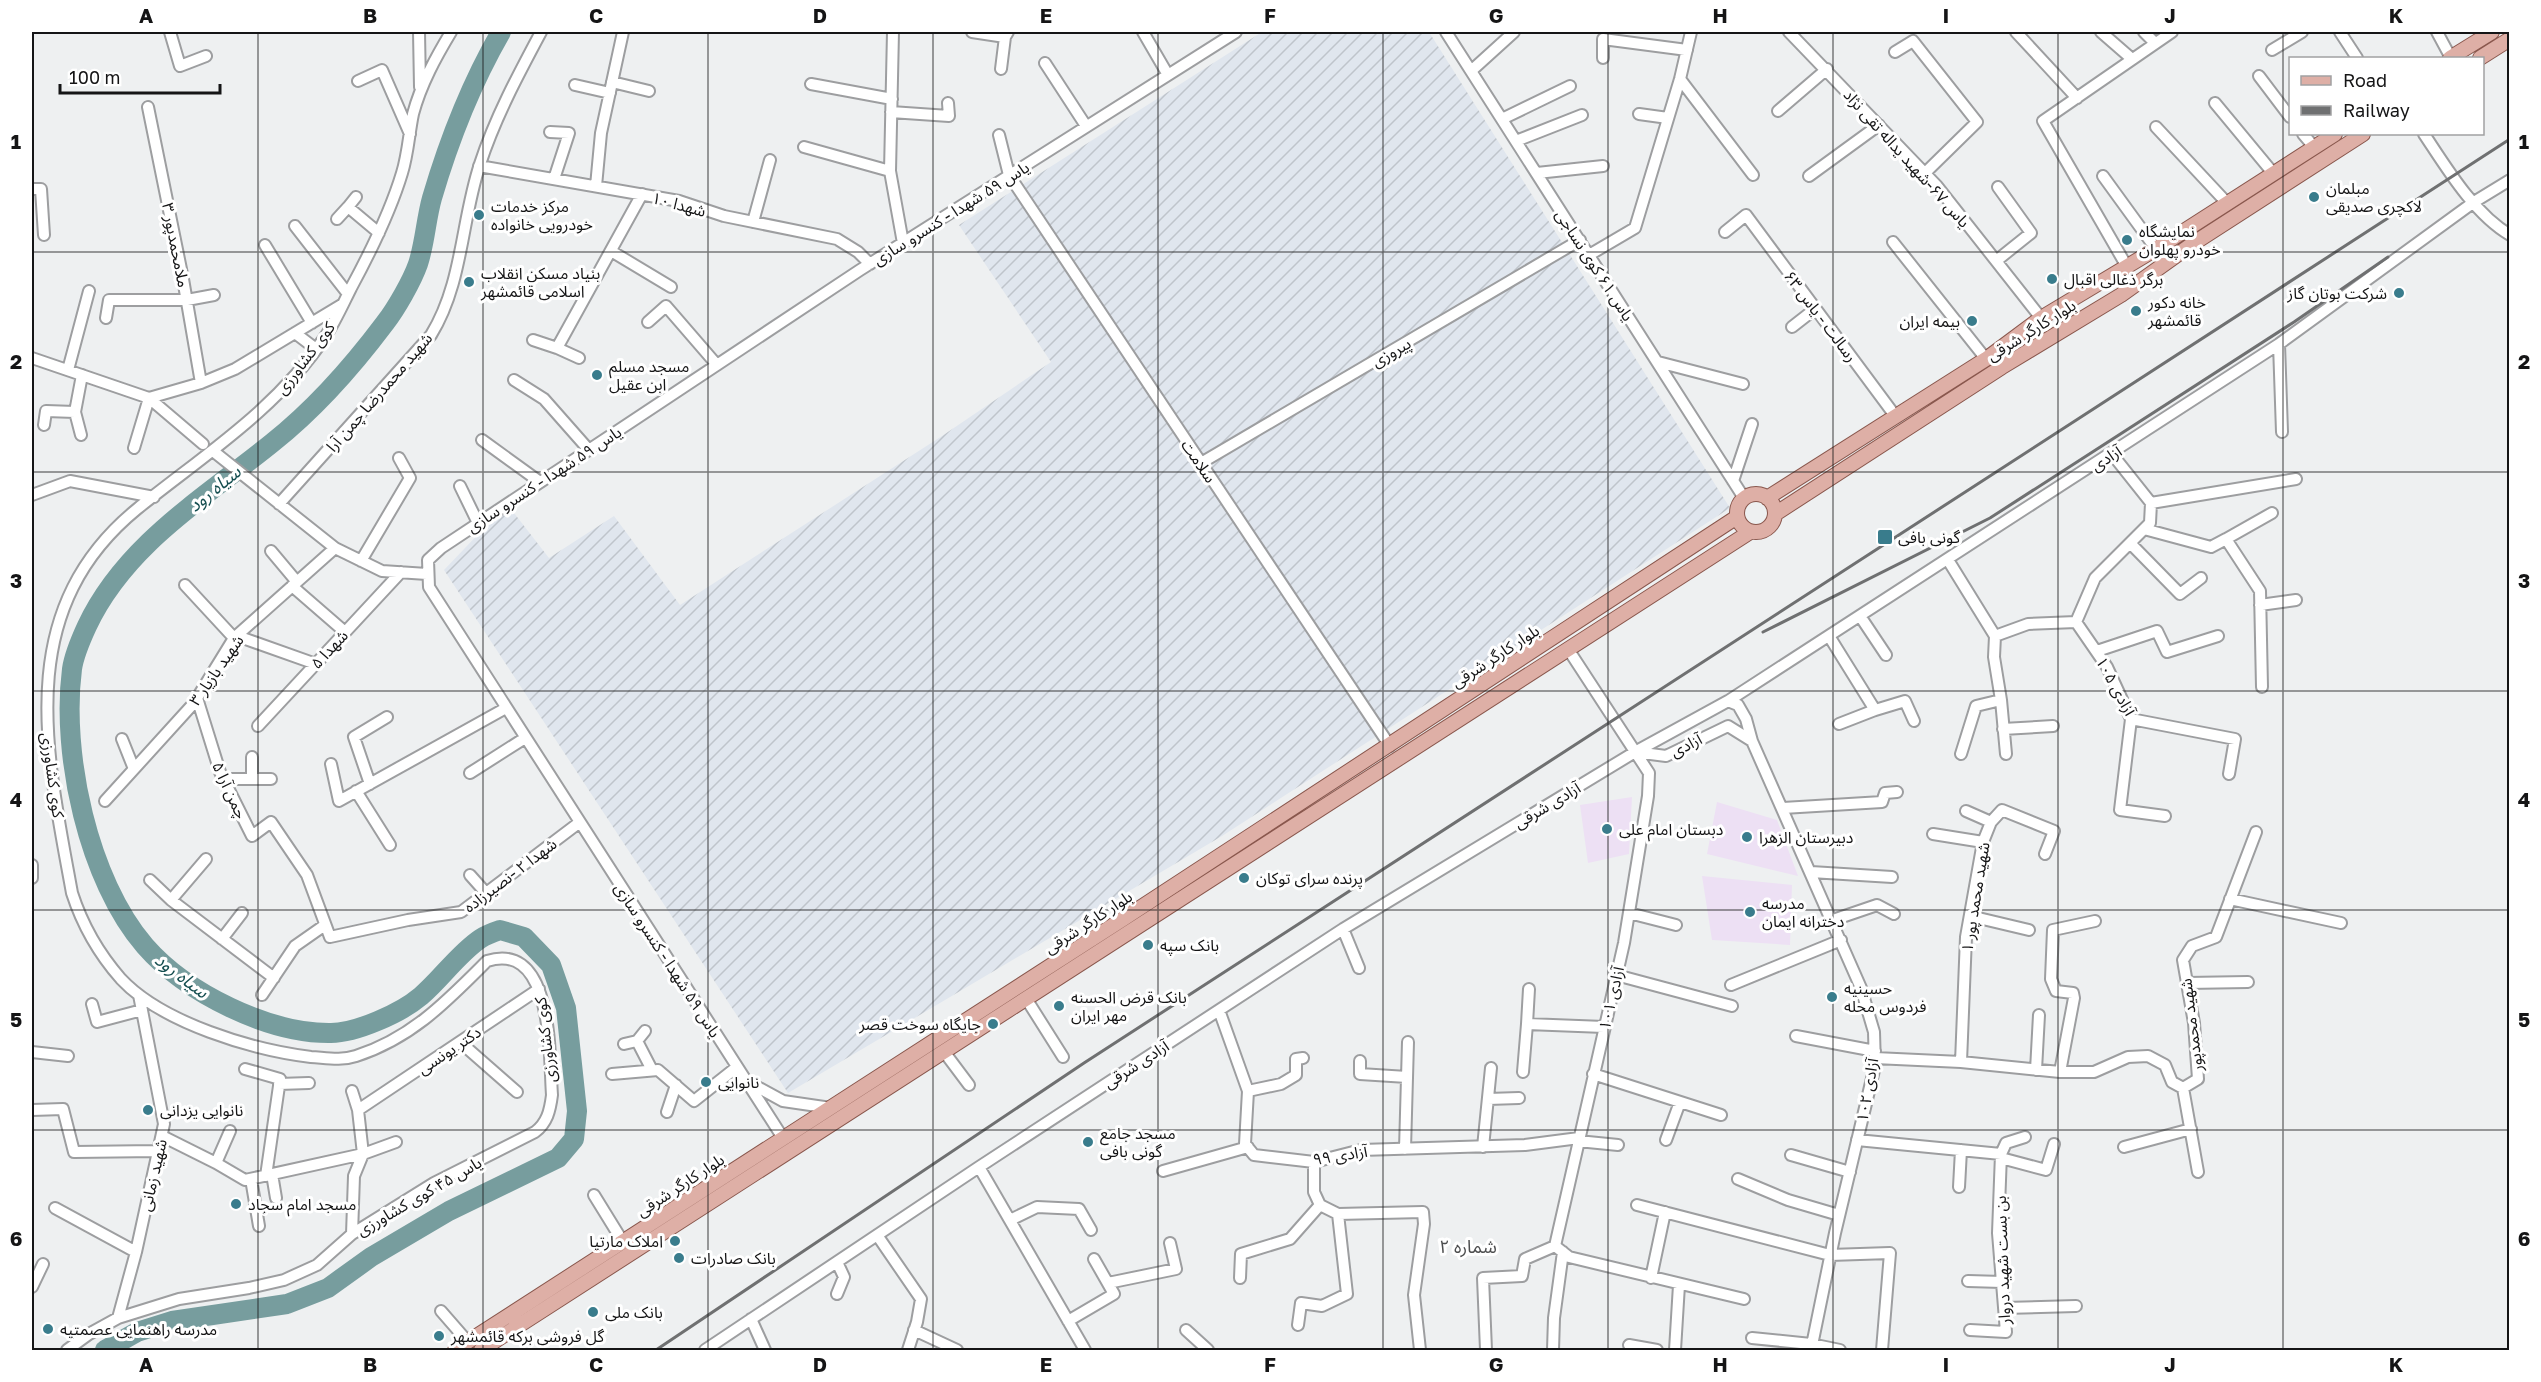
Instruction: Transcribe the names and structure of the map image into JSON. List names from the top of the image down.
{
  "streets": {
    "main road": ["بلوار کارگر شرقی"],
    "street": [
      "یاس ۶۷-شهید یداله تقی نژاد",
      "شهدا ۱۰",
      "یاس ۵۹ شهدا - کنسرو سازی",
      "ملامحمدپور ۳",
      "یاس ۶۱ کوی نساجی",
      "رسالت - یاس ۶۳",
      "پیروزی",
      "کوی کشاورزی",
      "شهید محمدرضا چمن آرا",
      "آزادی",
      "سلامت",
      "شهدا ۵",
      "شهید بازیار ۳",
      "آزادی ۱۰۵",
      "چمن آرا ۵",
      "آزادی شرقی",
      "شهدا ۲ -نصیرزاده",
      "شهید محمد پور ۱",
      "آزادی ۱۰۱",
      "شهید محمدپور",
      "دکتر یونسی",
      "آزادی ۱۰۲",
      "آزادی ٩٩",
      "شهید زمانی",
      "یاس ۴۵ کوی کشاورزی",
      "بن بست شهید دروار"
    ]
  },
  "crossings": [
    ["یاس ۶۷-شهید یداله تقی نژاد", "بلوار کارگر شرقی"],
    ["شهدا ۱۰", "یاس ۵۹ شهدا - کنسرو سازی"],
    ["شهدا ۱۰", "شهید محمدرضا چمن آرا"],
    ["یاس ۵۹ شهدا - کنسرو سازی", "بلوار کارگر شرقی"],
    ["یاس ۵۹ شهدا - کنسرو سازی", "سلامت"],
    ["یاس ۵۹ شهدا - کنسرو سازی", "شهدا ۲ -نصیرزاده"],
    ["یاس ۶۱ کوی نساجی", "بلوار کارگر شرقی"],
    ["یاس ۶۱ کوی نساجی", "پیروزی"],
    ["رسالت - یاس ۶۳", "بلوار کارگر شرقی"],
    ["بلوار کارگر شرقی", "سلامت"],
    ["بلوار کارگر شرقی", "آزادی ۱۰۱"],
    ["پیروزی", "سلامت"],
    ["کوی کشاورزی", "دکتر یونسی"],
    ["کوی کشاورزی", "شهید زمانی"],
    ["کوی کشاورزی", "یاس ۴۵ کوی کشاورزی"],
    ["آزادی", "آزادی شرقی"],
    ["آزادی", "آزادی ۱۰۱"],
    ["آزادی", "آزادی ۱۰۲"],
    ["شهید بازیار ۳", "چمن آرا ۵"],
    ["چمن آرا ۵", "شهدا ۲ -نصیرزاده"],
    ["آزادی شرقی", "آزادی ۱۰۱"],
    ["شهید محمد پور ۱", "شهید محمدپور"],
    ["آزادی ۱۰۱", "آزادی ٩٩"],
    ["شهید محمدپور", "آزادی ۱۰۲"],
    ["شهید زمانی", "یاس ۴۵ کوی کشاورزی"]
  ],
  "districts": ["شماره ۲"],
  "water": ["سیاه رود"],
  "places": {
    "other": [
      "مبلمان لاکچری صدیقی",
      "مرکز خدمات خودرویی خانواده",
      "نمایشگاه خودرو پهلوان",
      "برگر ذغالی اقبال",
      "بنیاد مسکن انقلاب اسلامی قائمشهر",
      "شرکت بوتان گاز",
      "خانه دکور قائمشهر",
      "بیمه ایران",
      "مسجد مسلم ابن عقیل",
      "دبستان امام علی",
      "دبیرستان الزهرا",
      "پرنده سرای توکان",
      "مدرسه دخترانه ایمان",
      "بانک سپه",
      "حسینیه فردوس محله",
      "بانک قرض الحسنه مهر ایران",
      "جایگاه سوخت قصر",
      "نانوایی",
      "نانوایی یزدانی",
      "مسجد جامع گونی بافی",
      "مسجد امام سجاد",
      "املاک مارتیا",
      "بانک صادرات",
      "بانک ملی",
      "مدرسه راهنمایی عصمتیه",
      "گل فروشی برکه قائمشهر"
    ],
    "transit": ["گونی بافی"]
  },
  "legend": ["Road", "Railway"],
  "scale_bar": "100 m",
  "grid": {
    "columns": [
      "A",
      "B",
      "C",
      "D",
      "E",
      "F",
      "G",
      "H",
      "I",
      "J",
      "K"
    ],
    "rows": [
      "1",
      "2",
      "3",
      "4",
      "5",
      "6"
    ]
  }
}
